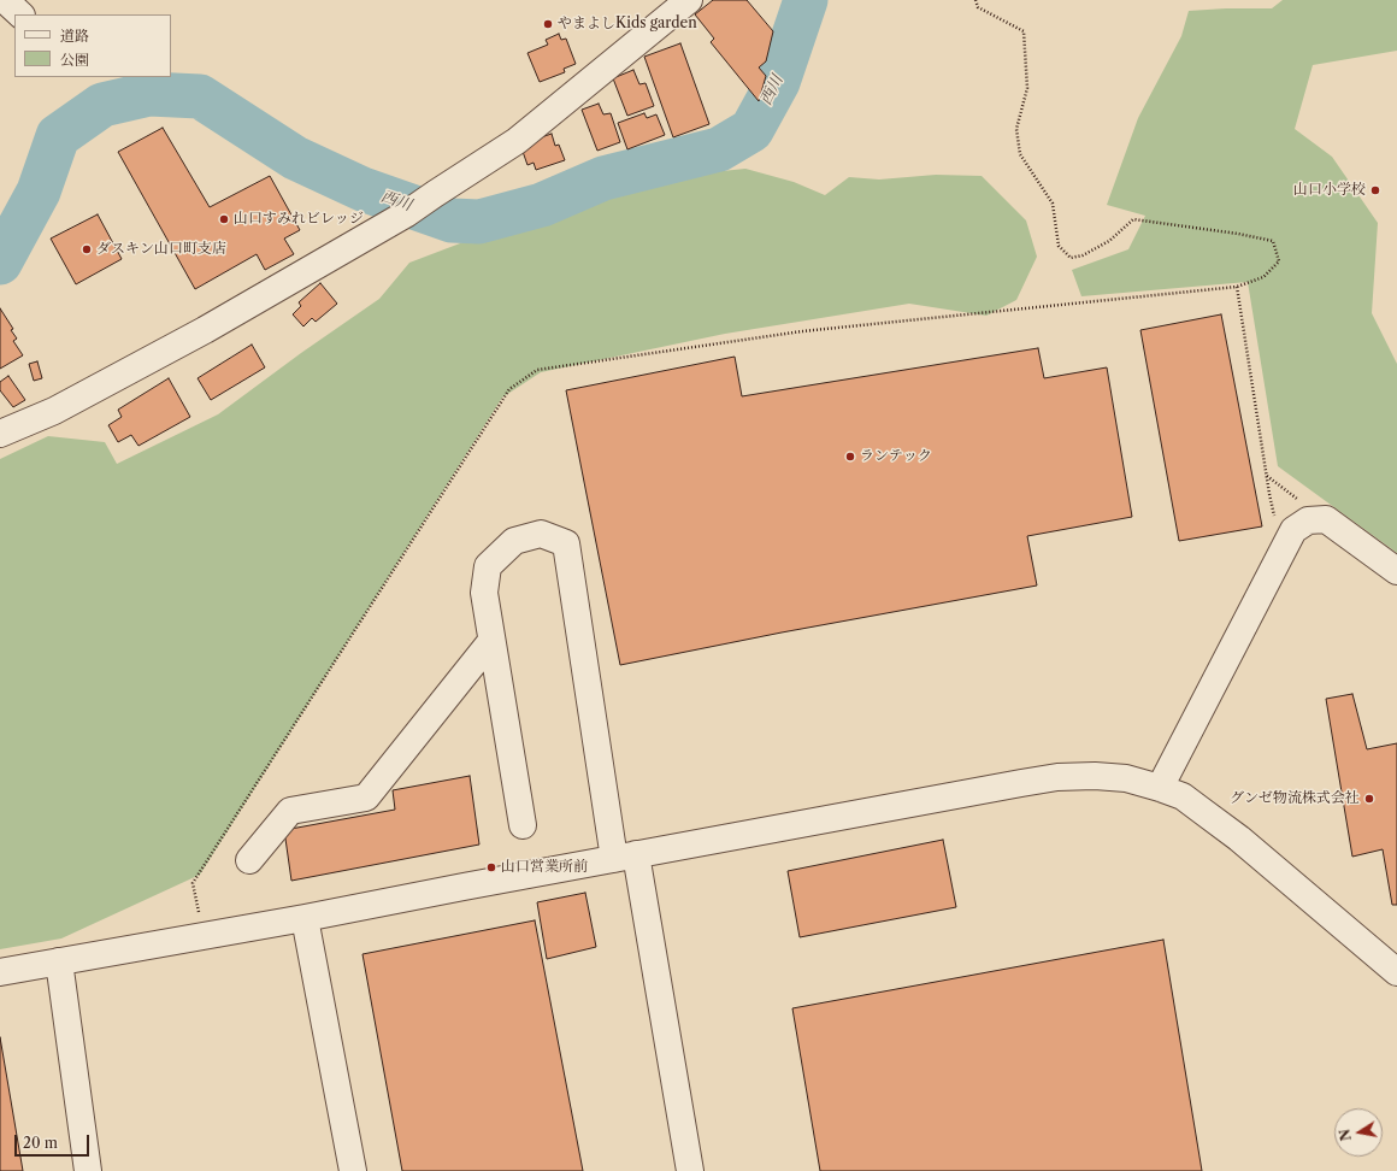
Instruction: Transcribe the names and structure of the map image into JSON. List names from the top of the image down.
{
  "water": ["西川"],
  "places": [
    "やまよしKids garden",
    "山口小学校",
    "山口すみれビレッジ",
    "ダスキン山口町支店",
    "ランテック",
    "グンゼ物流株式会社",
    "山口営業所前"
  ],
  "legend": ["道路", "公園"],
  "scale_bar": "20 m",
  "north": "left"
}
